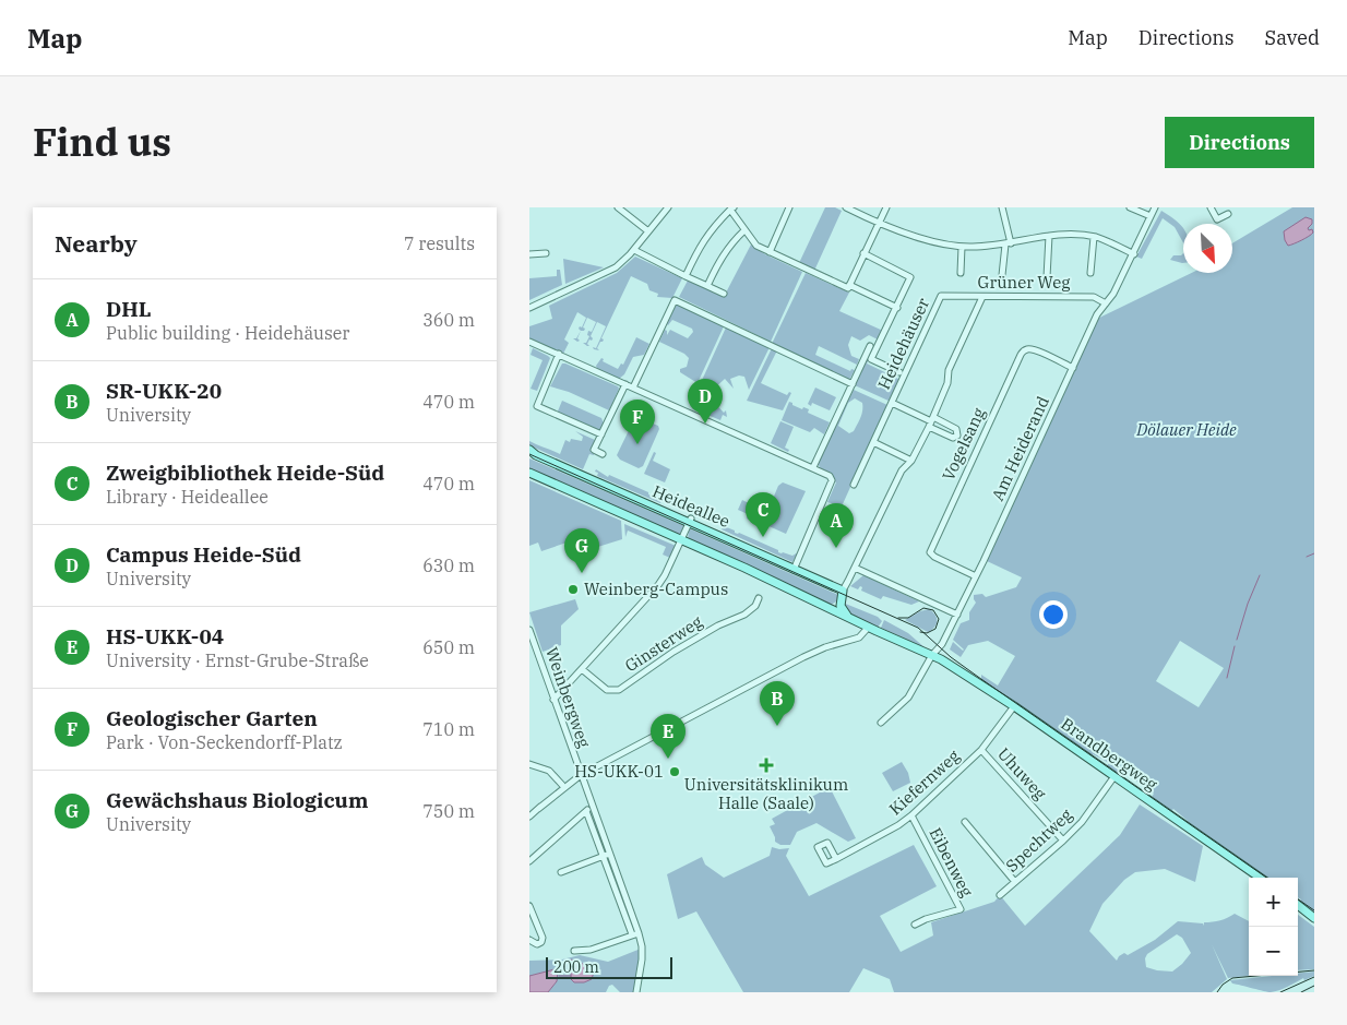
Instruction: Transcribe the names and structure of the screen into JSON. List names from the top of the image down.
{
  "streets": {
    "main road": ["Heideallee", "Brandbergweg"],
    "street": [
      "Grüner Weg",
      "Heidehäuser",
      "Vogelsang",
      "Am Heiderand",
      "Ginsterweg",
      "Weinbergweg",
      "Uhuweg",
      "Kiefernweg",
      "Spechtweg",
      "Eibenweg"
    ]
  },
  "crossings": [
    ["Grüner Weg", "Heidehäuser"],
    ["Grüner Weg", "Am Heiderand"],
    ["Vogelsang", "Am Heiderand"],
    ["Am Heiderand", "Brandbergweg"],
    ["Heideallee", "Brandbergweg"],
    ["Brandbergweg", "Kiefernweg"],
    ["Brandbergweg", "Spechtweg"],
    ["Uhuweg", "Kiefernweg"],
    ["Uhuweg", "Spechtweg"],
    ["Kiefernweg", "Eibenweg"]
  ],
  "parks": ["Dölauer Heide"],
  "places": {
    "other": ["Weinberg-Campus", "HS-UKK-01"],
    "health": ["Universitätsklinikum Halle (Saale)"]
  },
  "scale_bar": "200 m",
  "north": "bottom right",
  "page": {
    "header": "Map",
    "nav": ["Map", "Directions", "Saved"],
    "title": "Find us",
    "buttons": "Directions",
    "heading": ["Nearby", "7 results"],
    "list": [
      {
        "mark": "A",
        "name": "DHL",
        "note": "Public building · Heidehäuser",
        "value": "360 m"
      },
      {
        "mark": "B",
        "name": "SR-UKK-20",
        "note": "University",
        "value": "470 m"
      },
      {
        "mark": "C",
        "name": "Zweigbibliothek Heide-Süd",
        "note": "Library · Heideallee",
        "value": "470 m"
      },
      {
        "mark": "D",
        "name": "Campus Heide-Süd",
        "note": "University",
        "value": "630 m"
      },
      {
        "mark": "E",
        "name": "HS-UKK-04",
        "note": "University · Ernst-Grube-Straße",
        "value": "650 m"
      },
      {
        "mark": "F",
        "name": "Geologischer Garten",
        "note": "Park · Von-Seckendorff-Platz",
        "value": "710 m"
      },
      {
        "mark": "G",
        "name": "Gewächshaus Biologicum",
        "note": "University",
        "value": "750 m"
      }
    ],
    "pins": [
      "D",
      "F",
      "C",
      "A",
      "G",
      "B",
      "E"
    ],
    "map_buttons": ["+", "−"],
    "scale": "200 m"
  }
}
